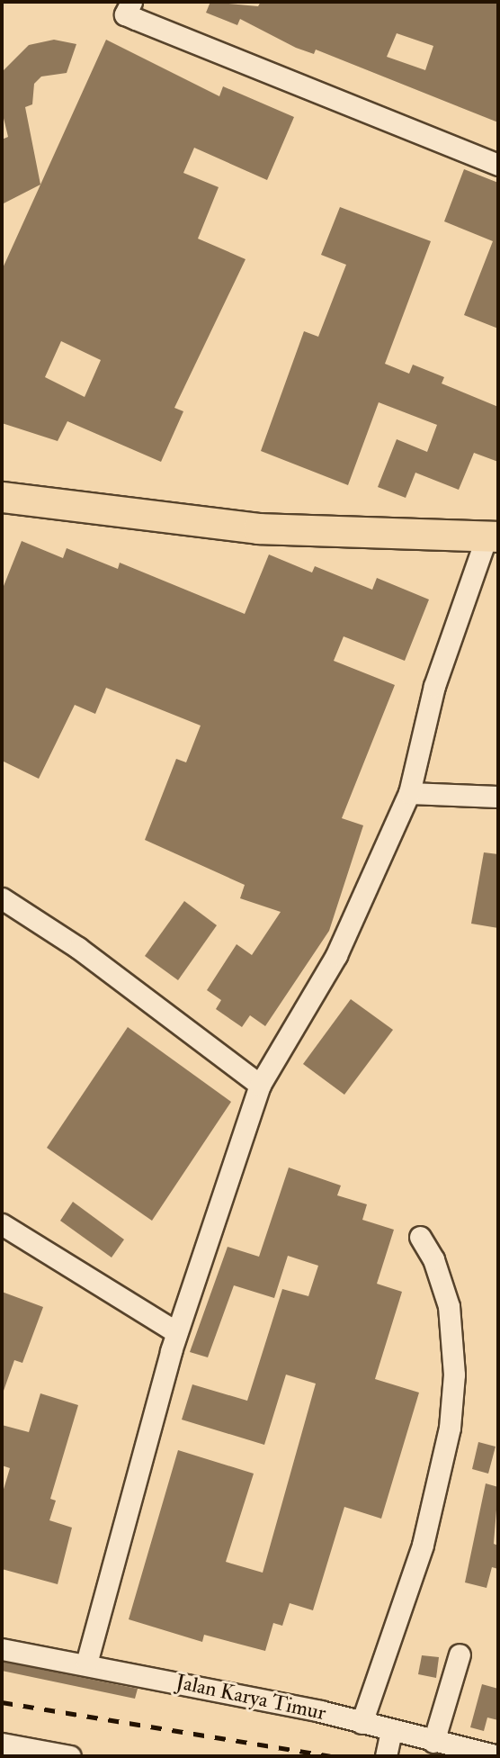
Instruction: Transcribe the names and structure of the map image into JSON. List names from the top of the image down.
{
  "streets": {
    "street": ["Jalan Karya Timur"]
  }
}
